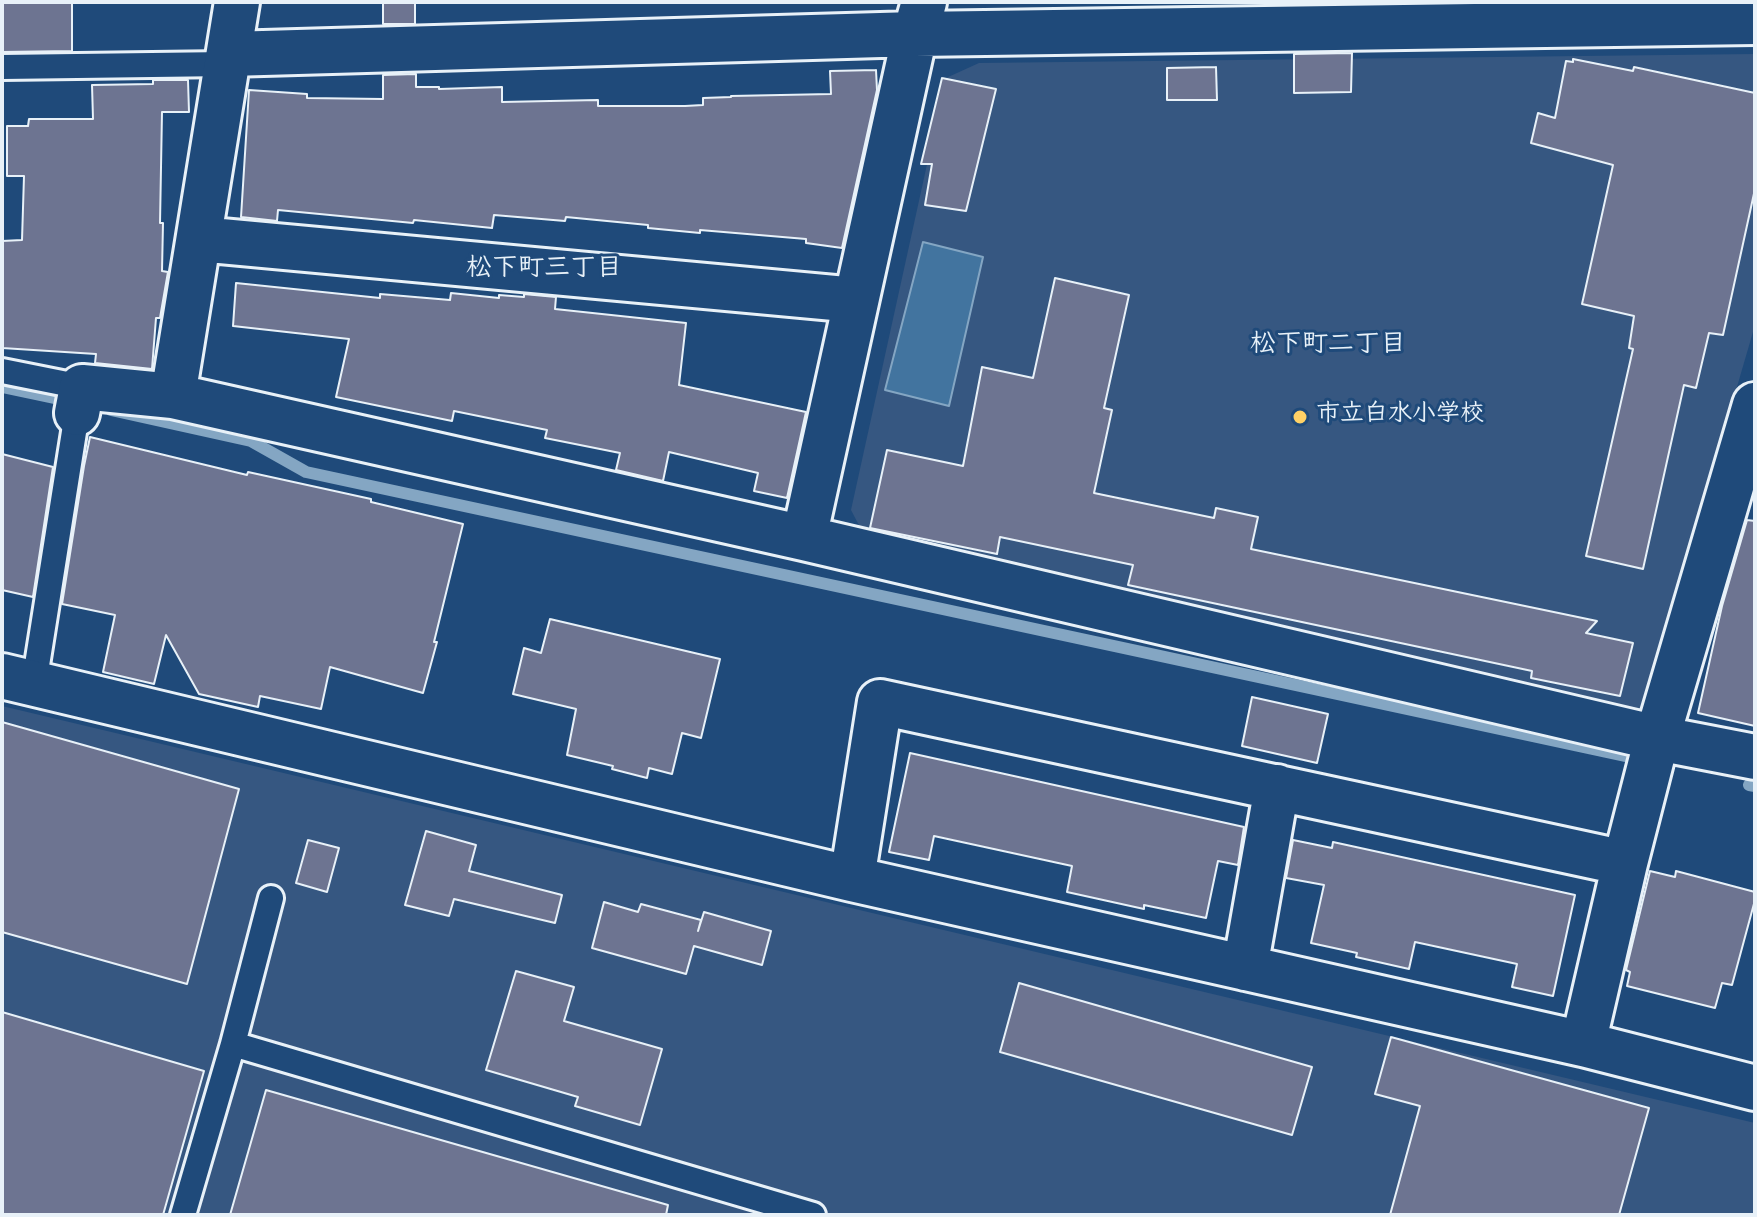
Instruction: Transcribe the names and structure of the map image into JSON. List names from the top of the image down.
{
  "districts": ["松下町三丁目", "松下町二丁目"],
  "places": ["市立白水小学校"]
}
